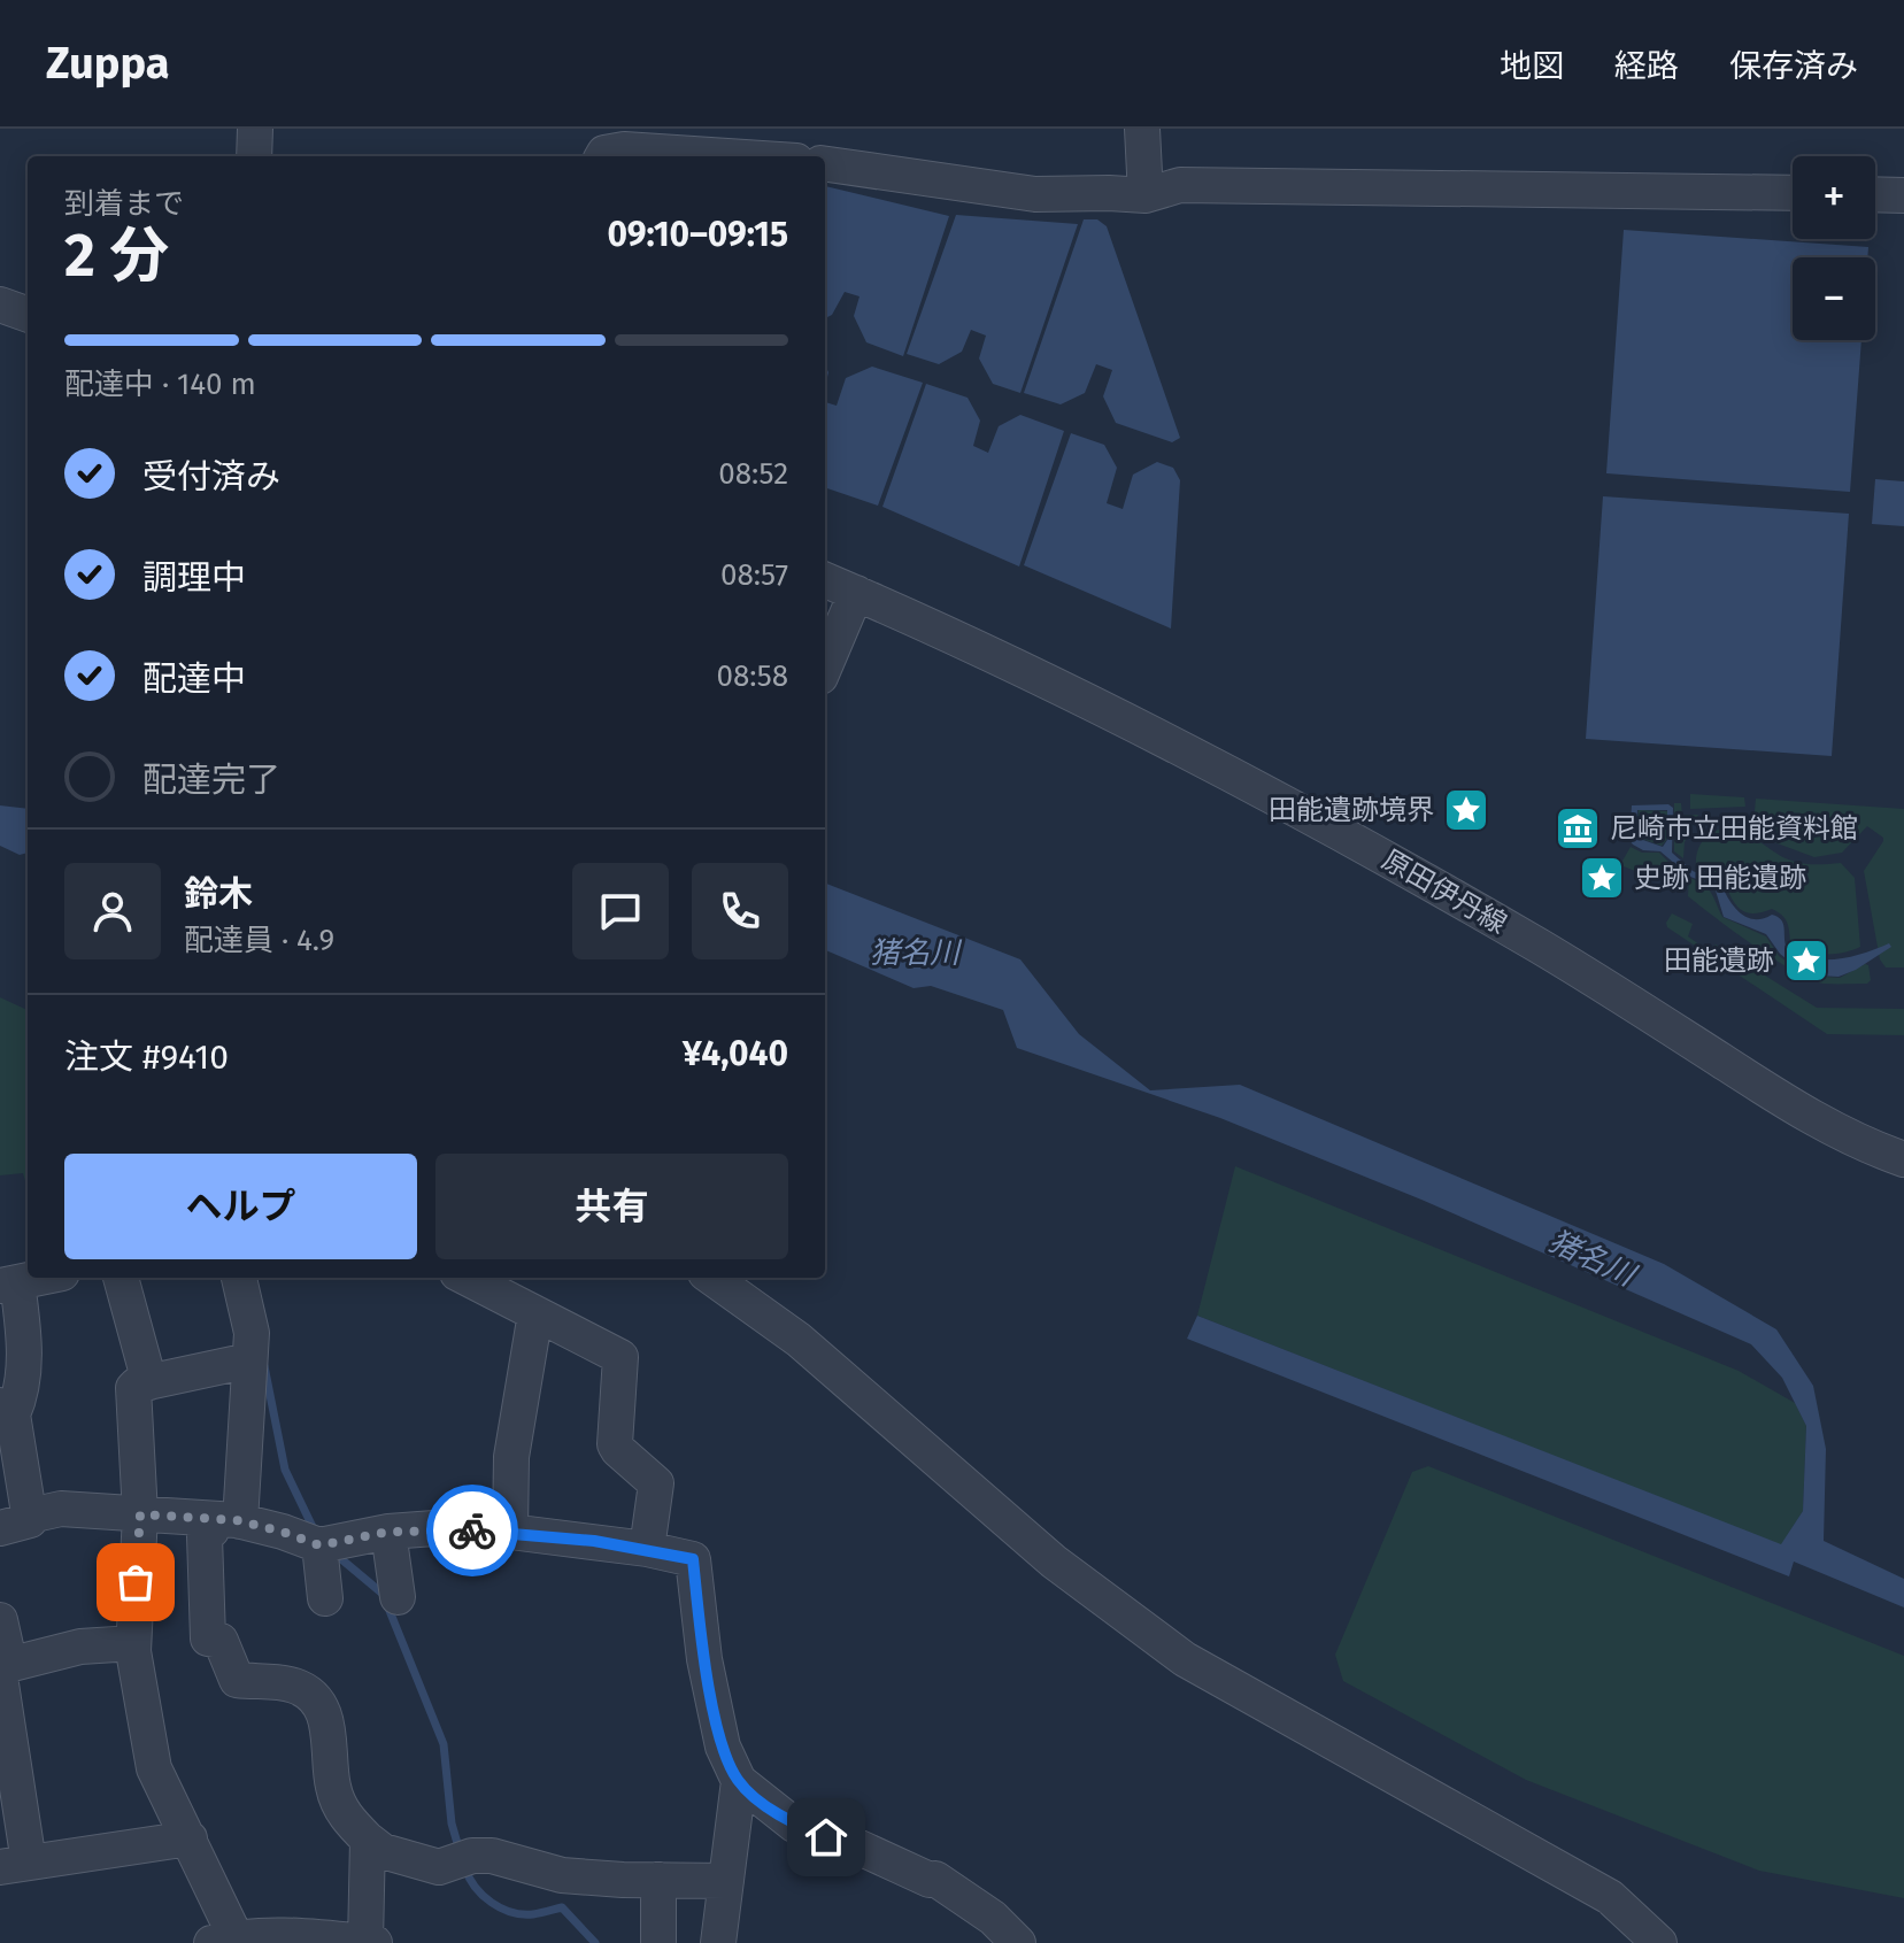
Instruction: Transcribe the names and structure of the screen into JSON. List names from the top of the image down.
{
  "streets": {
    "street": ["原田伊丹線"]
  },
  "water": ["猪名川"],
  "places": {
    "place": ["田能遺跡境界", "史跡 田能遺跡", "田能遺跡"],
    "museum": ["尼崎市立田能資料館"]
  },
  "page": {
    "header": "Zuppa",
    "nav": ["地図", "経路", "保存済み"],
    "map_buttons": ["+", "−"],
    "heading": ["2 分", "到着まで", "09:10–09:15"],
    "panel": [
      "鈴木",
      "配達員 · 4.9",
      "注文 #9410",
      "¥4,040"
    ],
    "bar": "配達中 · 140 m",
    "list": [
      ["受付済み", "08:52"],
      ["調理中", "08:57"],
      ["配達中", "08:58"],
      "配達完了"
    ],
    "buttons": ["ヘルプ", "共有"]
  }
}
